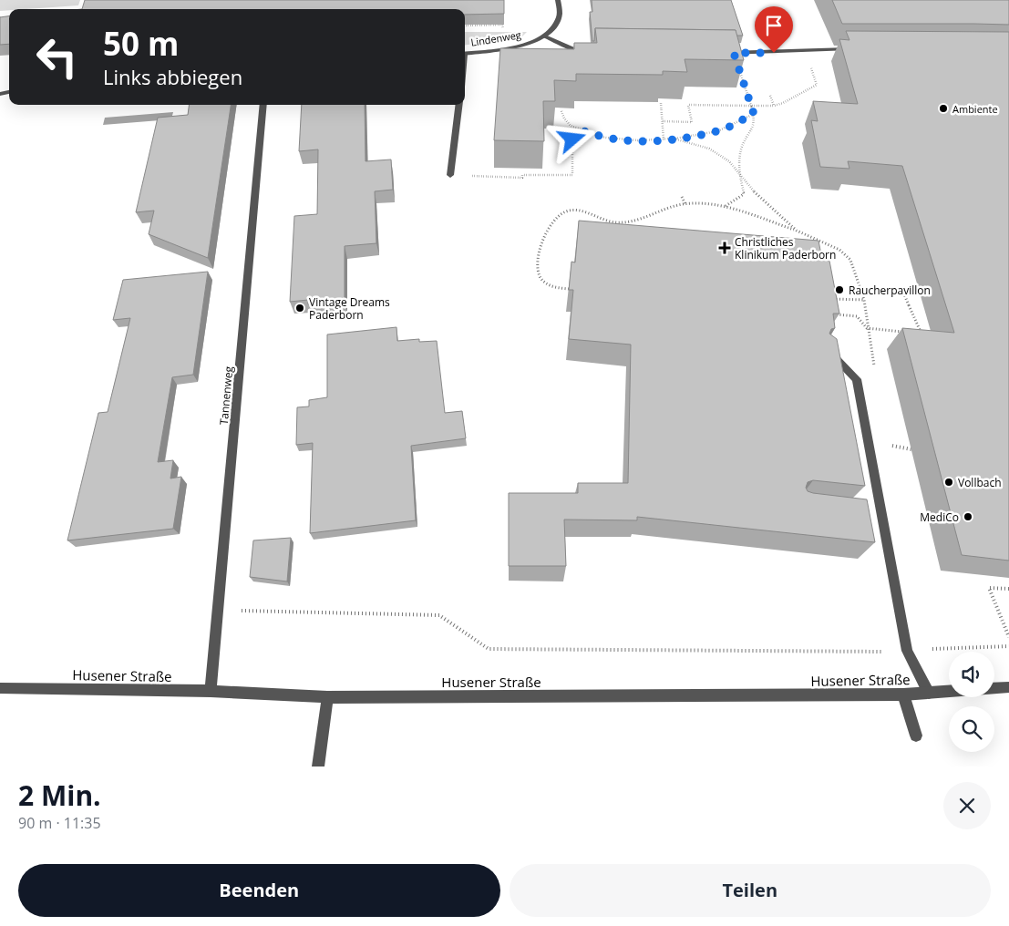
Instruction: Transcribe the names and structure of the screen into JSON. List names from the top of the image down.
{
  "streets": {
    "street": ["Lindenweg", "Tannenweg", "Husener Straße"]
  },
  "crossings": [
    ["Tannenweg", "Husener Straße"]
  ],
  "places": {
    "other": [
      "Ambiente",
      "Raucherpavillon",
      "Vintage Dreams Paderborn",
      "Vollbach",
      "MediCo"
    ],
    "health": ["Christliches Klinikum Paderborn"]
  },
  "page": {
    "turn": ["50 m", "Links abbiegen"],
    "heading": ["2 Min.", "90 m · 11:35"],
    "buttons": ["Beenden", "Teilen"]
  }
}
